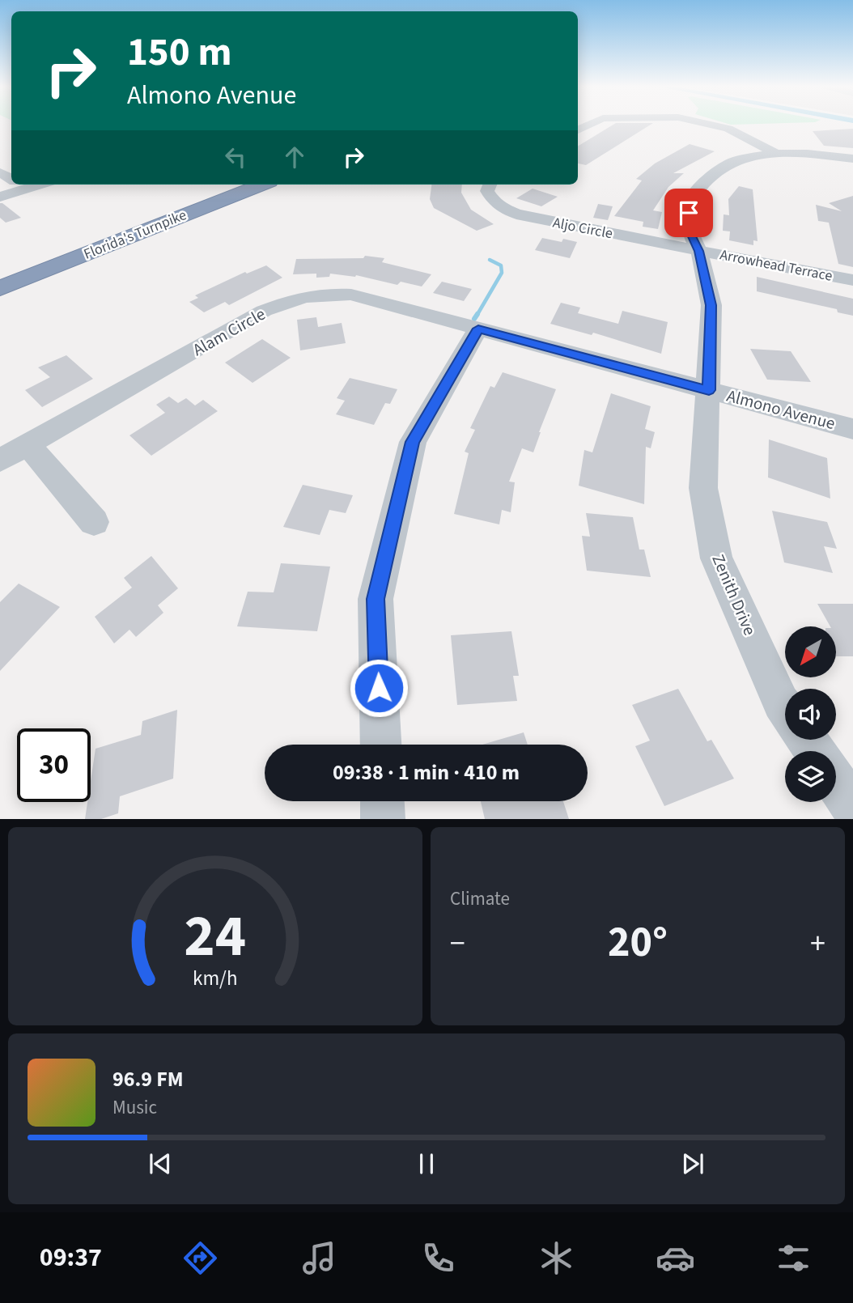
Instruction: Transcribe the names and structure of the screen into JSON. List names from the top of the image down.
{
  "streets": {
    "highway": ["Florida's Turnpike"],
    "street": [
      "Aljo Circle",
      "Arrowhead Terrace",
      "Alam Circle",
      "Almono Avenue",
      "Zenith Drive"
    ]
  },
  "crossings": [
    ["Aljo Circle", "Arrowhead Terrace"],
    ["Aljo Circle", "Zenith Drive"],
    ["Arrowhead Terrace", "Zenith Drive"],
    ["Alam Circle", "Almono Avenue"],
    ["Almono Avenue", "Zenith Drive"]
  ],
  "north": "bottom left",
  "page": {
    "turn": ["150 m", "Almono Avenue"],
    "limit": "30",
    "trip": "09:38 · 1 min · 410 m",
    "tile": "Climate",
    "heat": ["−", "20°", "+"],
    "song": ["96.9 FM", "Music"],
    "tabs": "09:37",
    "gauge": ["24", "km/h"]
  }
}
